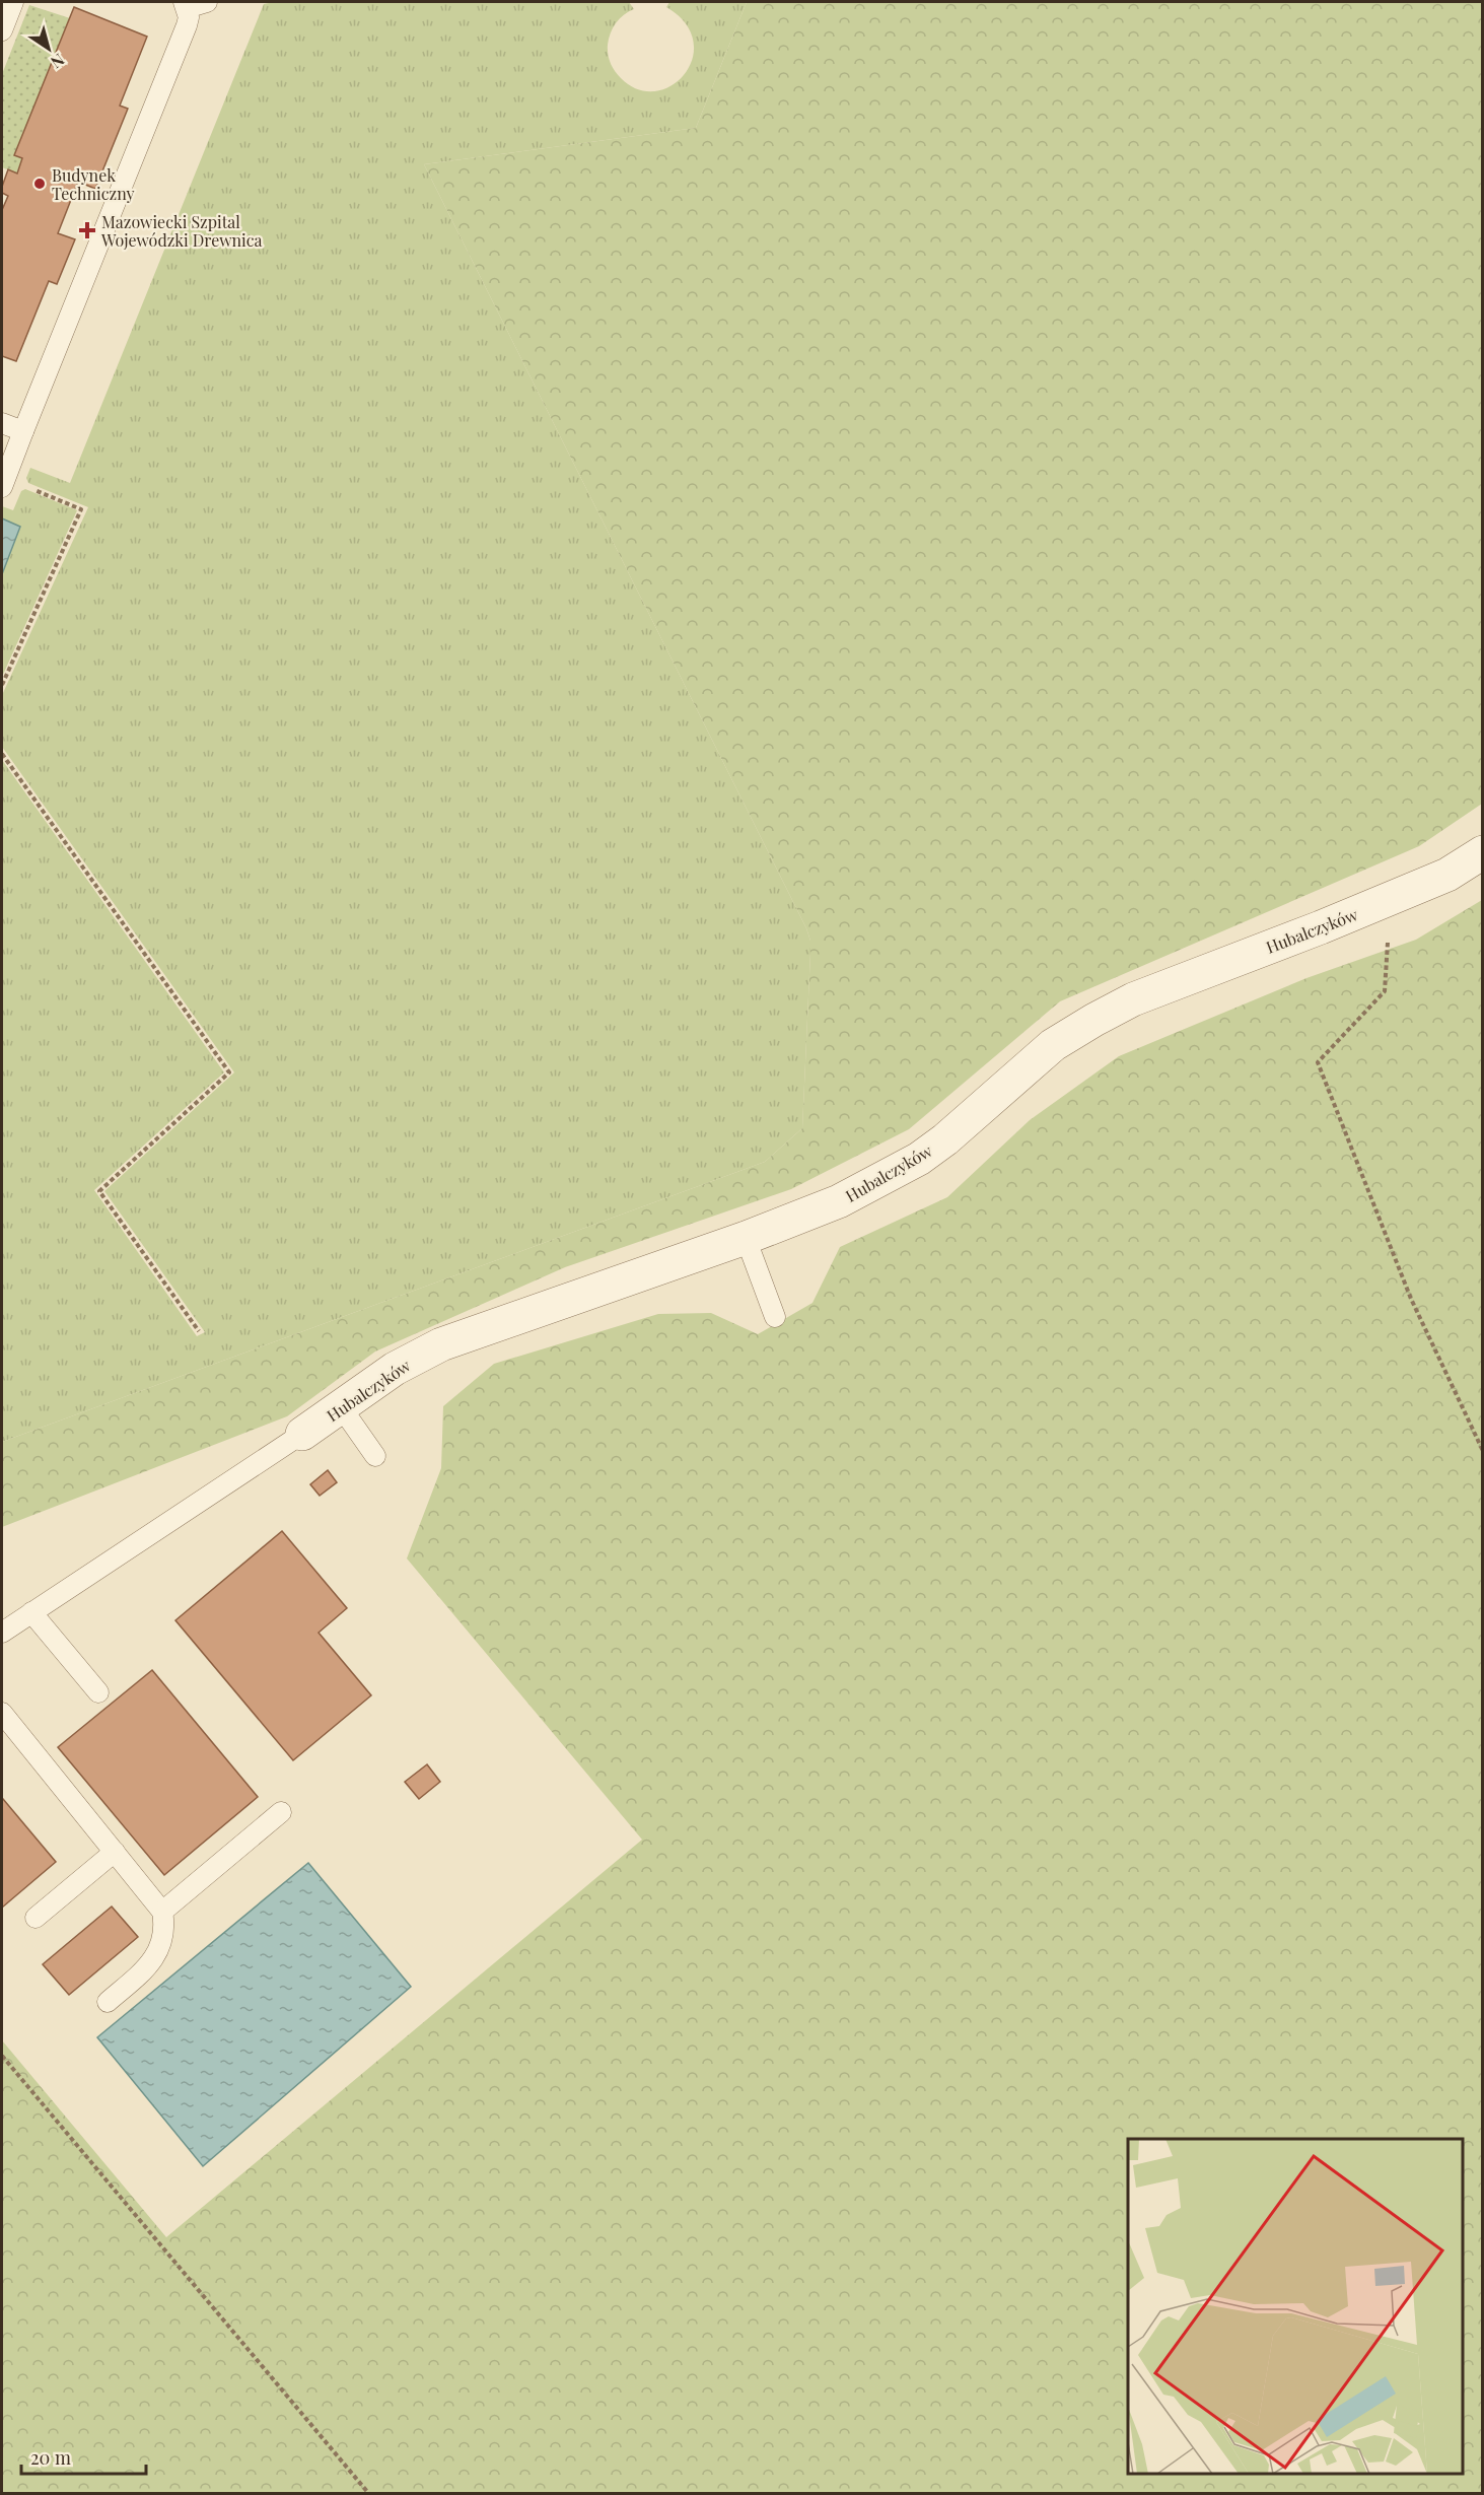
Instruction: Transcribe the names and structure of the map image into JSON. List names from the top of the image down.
{
  "streets": {
    "street": ["Hubalczyków"]
  },
  "places": {
    "other": ["Budynek Techniczny"],
    "health": ["Mazowiecki Szpital Wojewódzki Drewnica"]
  },
  "scale_bar": "20 m",
  "north": "bottom right"
}
